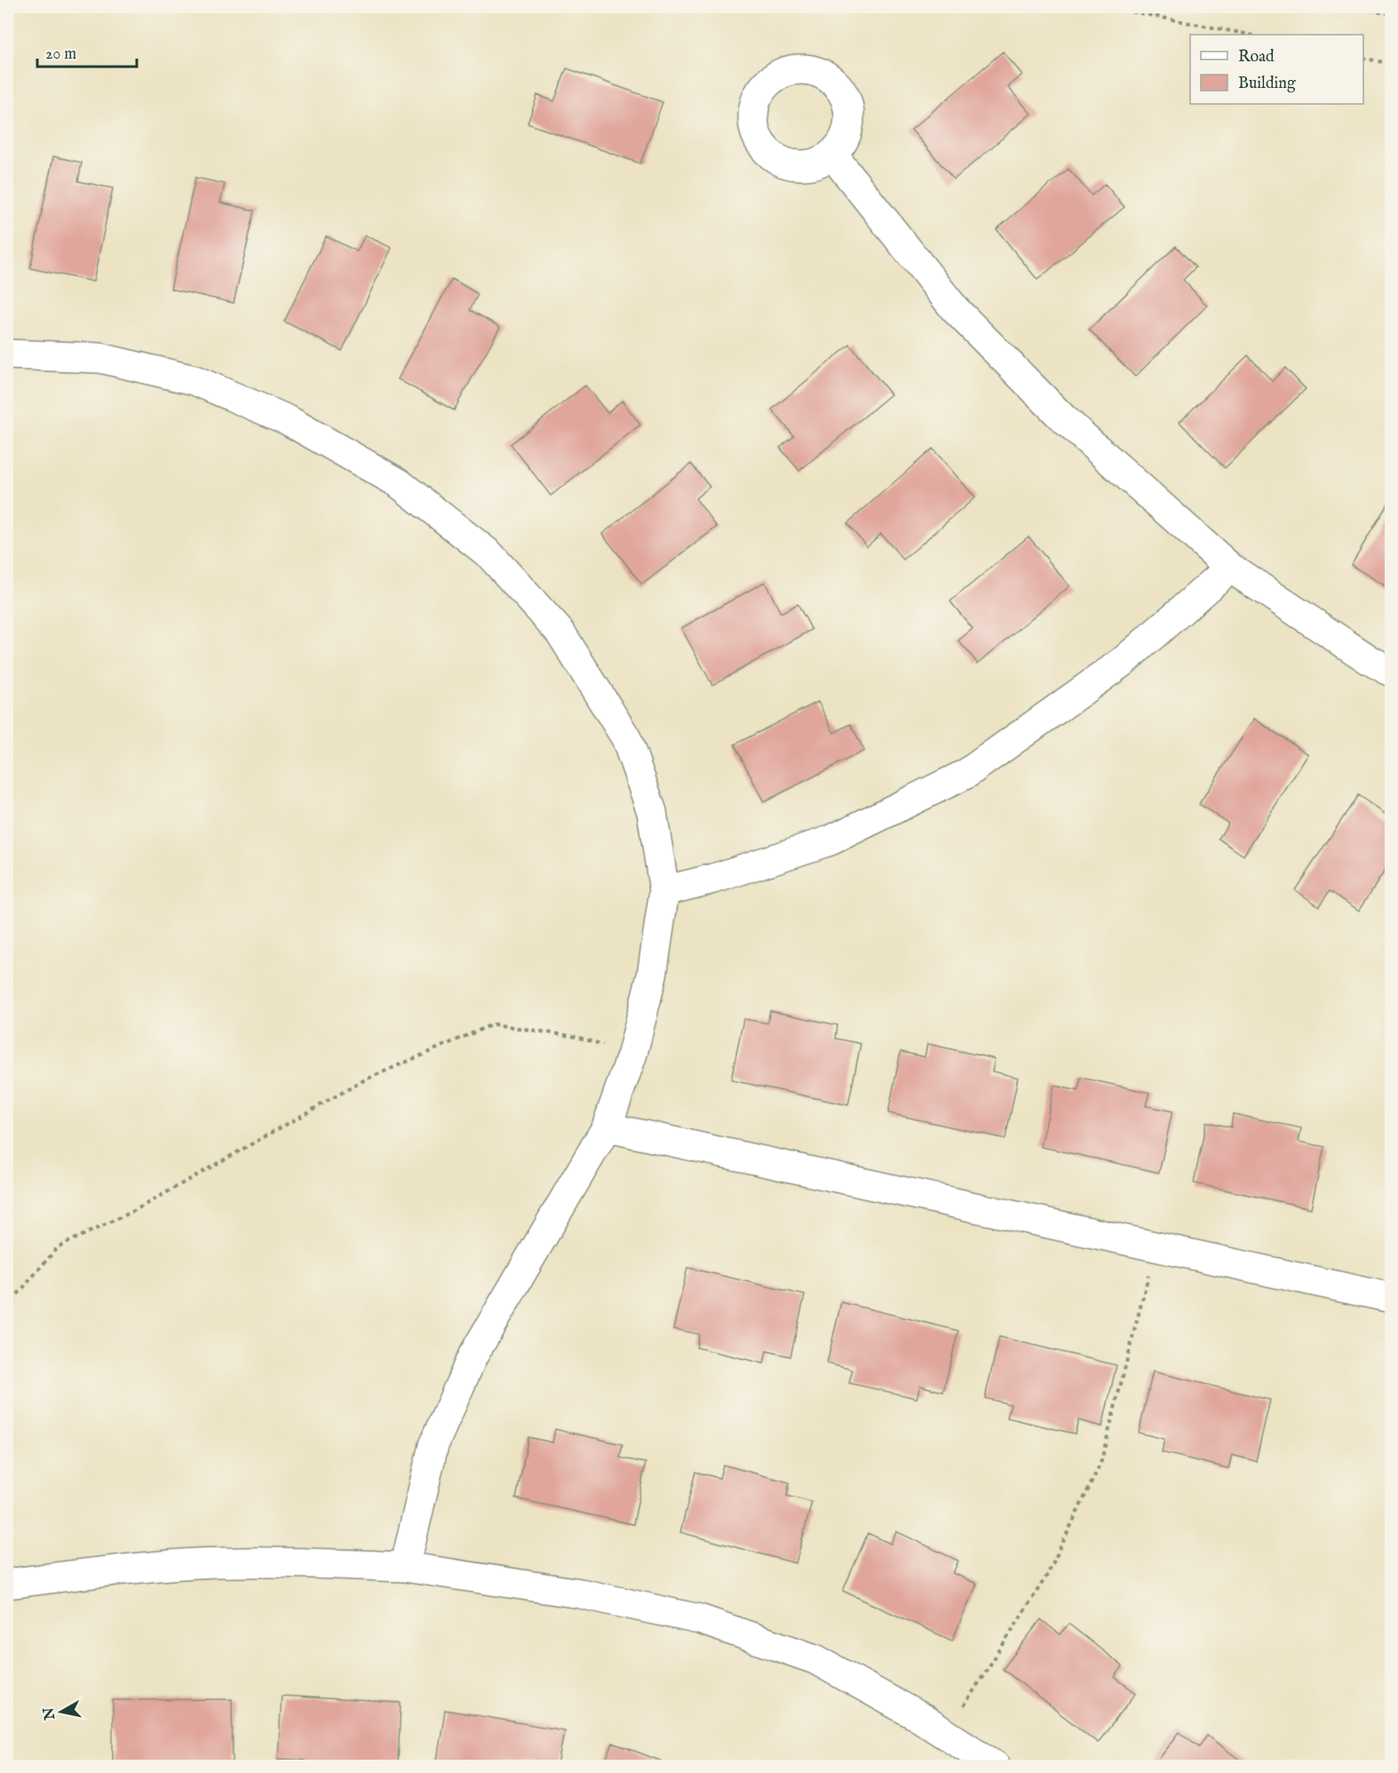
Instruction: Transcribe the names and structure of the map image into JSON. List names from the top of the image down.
{
  "legend": ["Road", "Building"],
  "scale_bar": "20 m",
  "north": "left"
}
